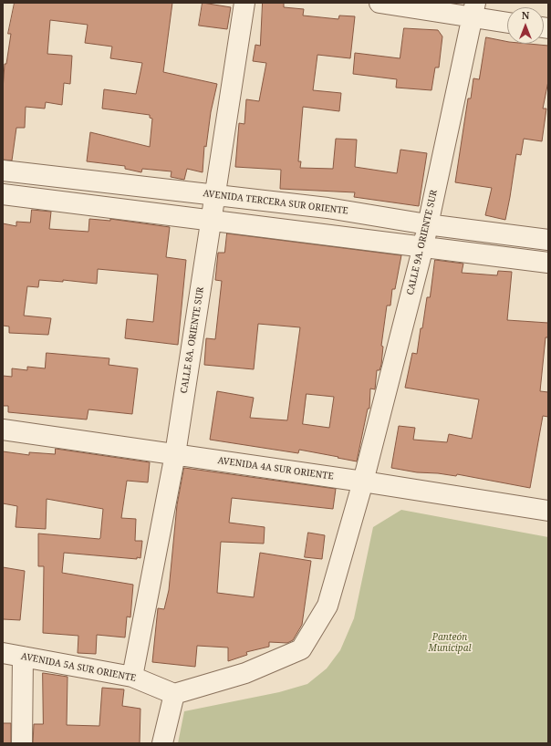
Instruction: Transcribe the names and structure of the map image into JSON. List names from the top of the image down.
{
  "streets": {
    "street": [
      "AVENIDA TERCERA SUR ORIENTE",
      "CALLE 9A. ORIENTE SUR",
      "CALLE 8A. ORIENTE SUR",
      "AVENIDA 4A SUR ORIENTE",
      "AVENIDA 5A SUR ORIENTE"
    ]
  },
  "crossings": [
    ["AVENIDA TERCERA SUR ORIENTE", "CALLE 9A. ORIENTE SUR"],
    ["AVENIDA TERCERA SUR ORIENTE", "CALLE 8A. ORIENTE SUR"],
    ["CALLE 9A. ORIENTE SUR", "AVENIDA 4A SUR ORIENTE"],
    ["CALLE 9A. ORIENTE SUR", "AVENIDA 5A SUR ORIENTE"],
    ["CALLE 8A. ORIENTE SUR", "AVENIDA 4A SUR ORIENTE"],
    ["CALLE 8A. ORIENTE SUR", "AVENIDA 5A SUR ORIENTE"]
  ],
  "parks": ["Panteón Municipal"],
  "north": "top"
}
